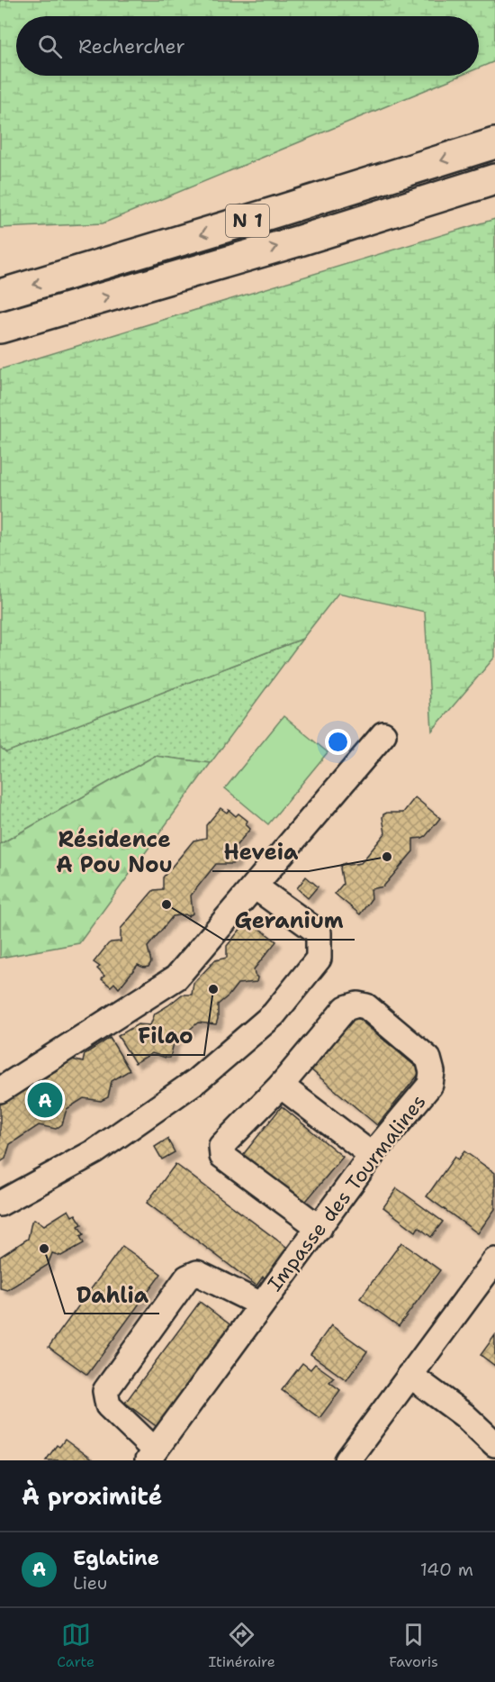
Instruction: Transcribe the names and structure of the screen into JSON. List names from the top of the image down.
{
  "streets": {
    "main road": ["N 1"],
    "street": ["Impasse des Tourmalines"]
  },
  "districts": ["Résidence A Pou Nou"],
  "places": [
    "Heveia",
    "Geranium",
    "Filao",
    "Dahlia"
  ],
  "page": {
    "search": "Rechercher",
    "pins": "A",
    "heading": "À proximité",
    "list": [
      {
        "mark": "A",
        "name": "Eglatine",
        "note": "Lieu",
        "value": "140 m"
      }
    ],
    "nav": ["Carte", "Itinéraire", "Favoris"]
  }
}
